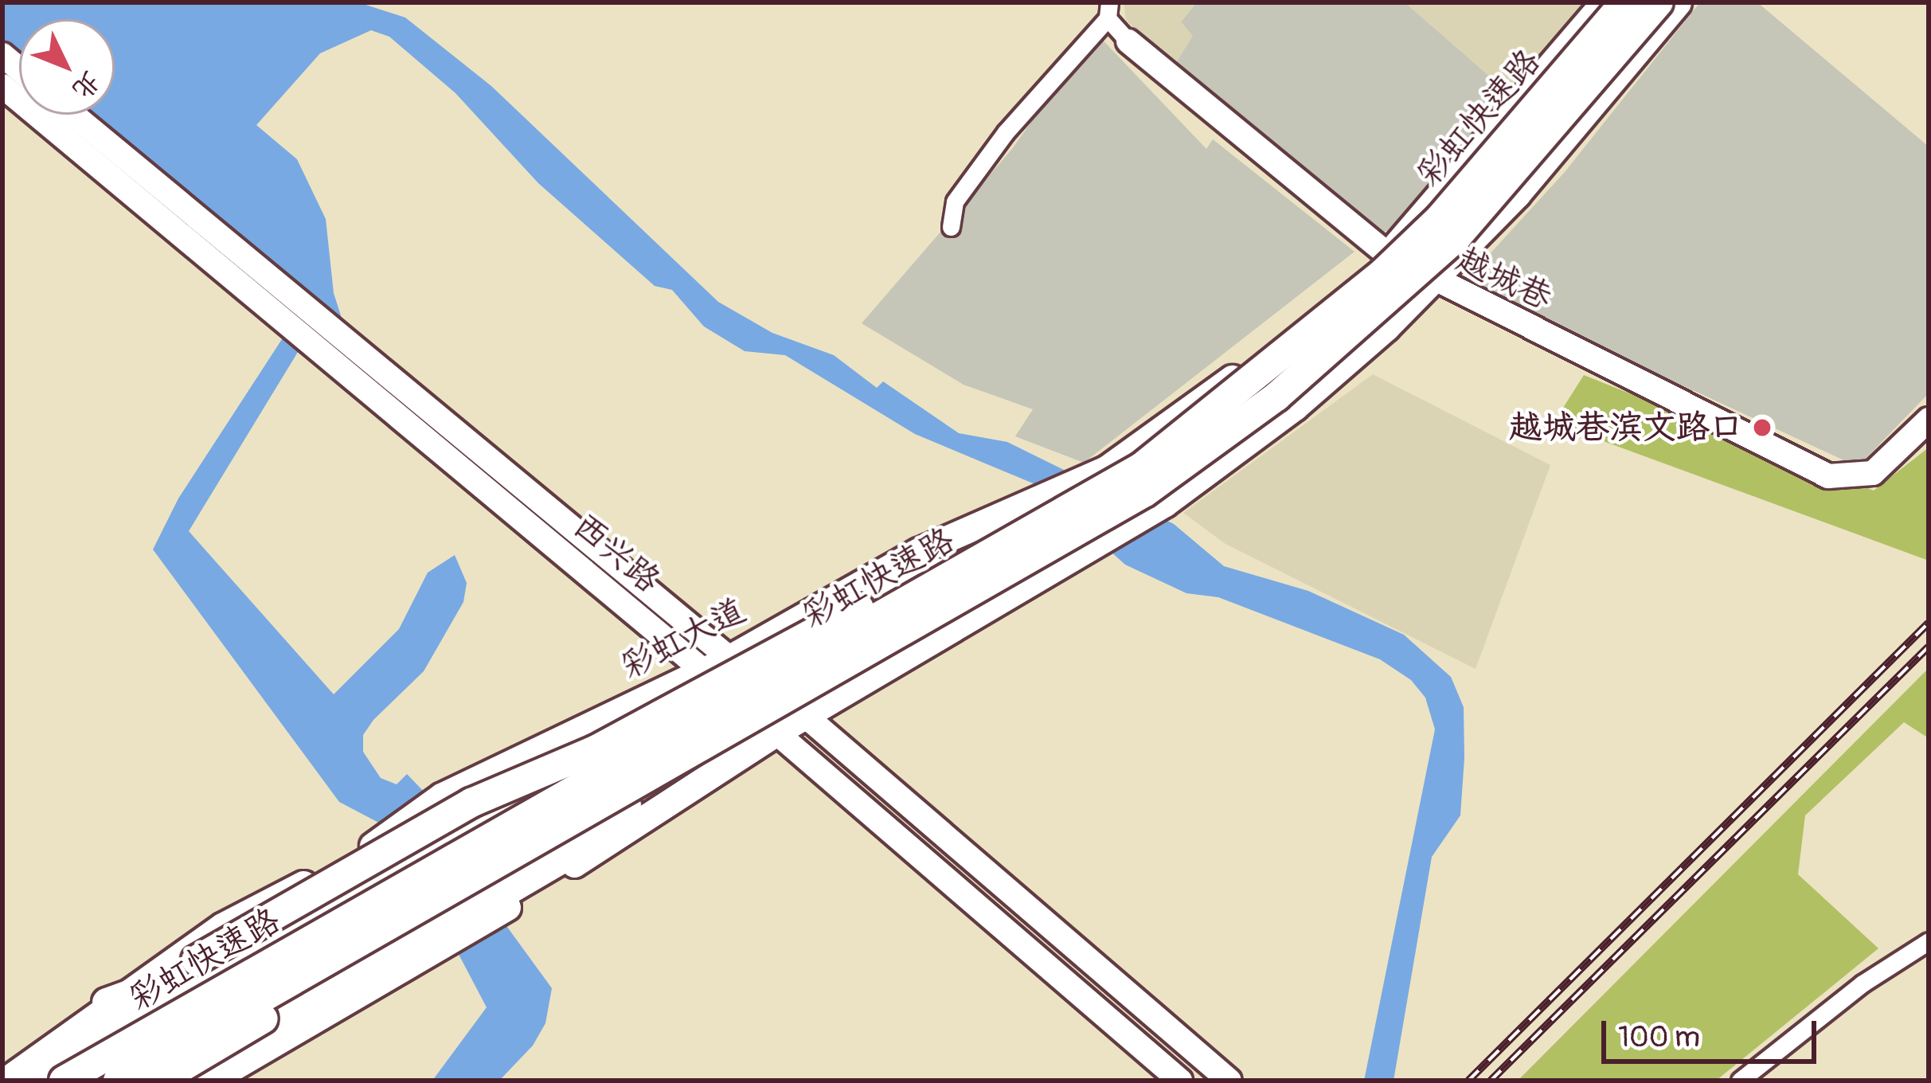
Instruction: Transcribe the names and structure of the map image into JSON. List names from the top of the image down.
{
  "streets": {
    "highway": ["彩虹快速路"],
    "main road": ["越城巷", "西兴路", "彩虹大道"]
  },
  "crossings": [
    ["越城巷", "彩虹大道"],
    ["西兴路", "彩虹大道"]
  ],
  "places": ["越城巷滨文路口"],
  "scale_bar": "100 m",
  "north": "bottom right"
}
